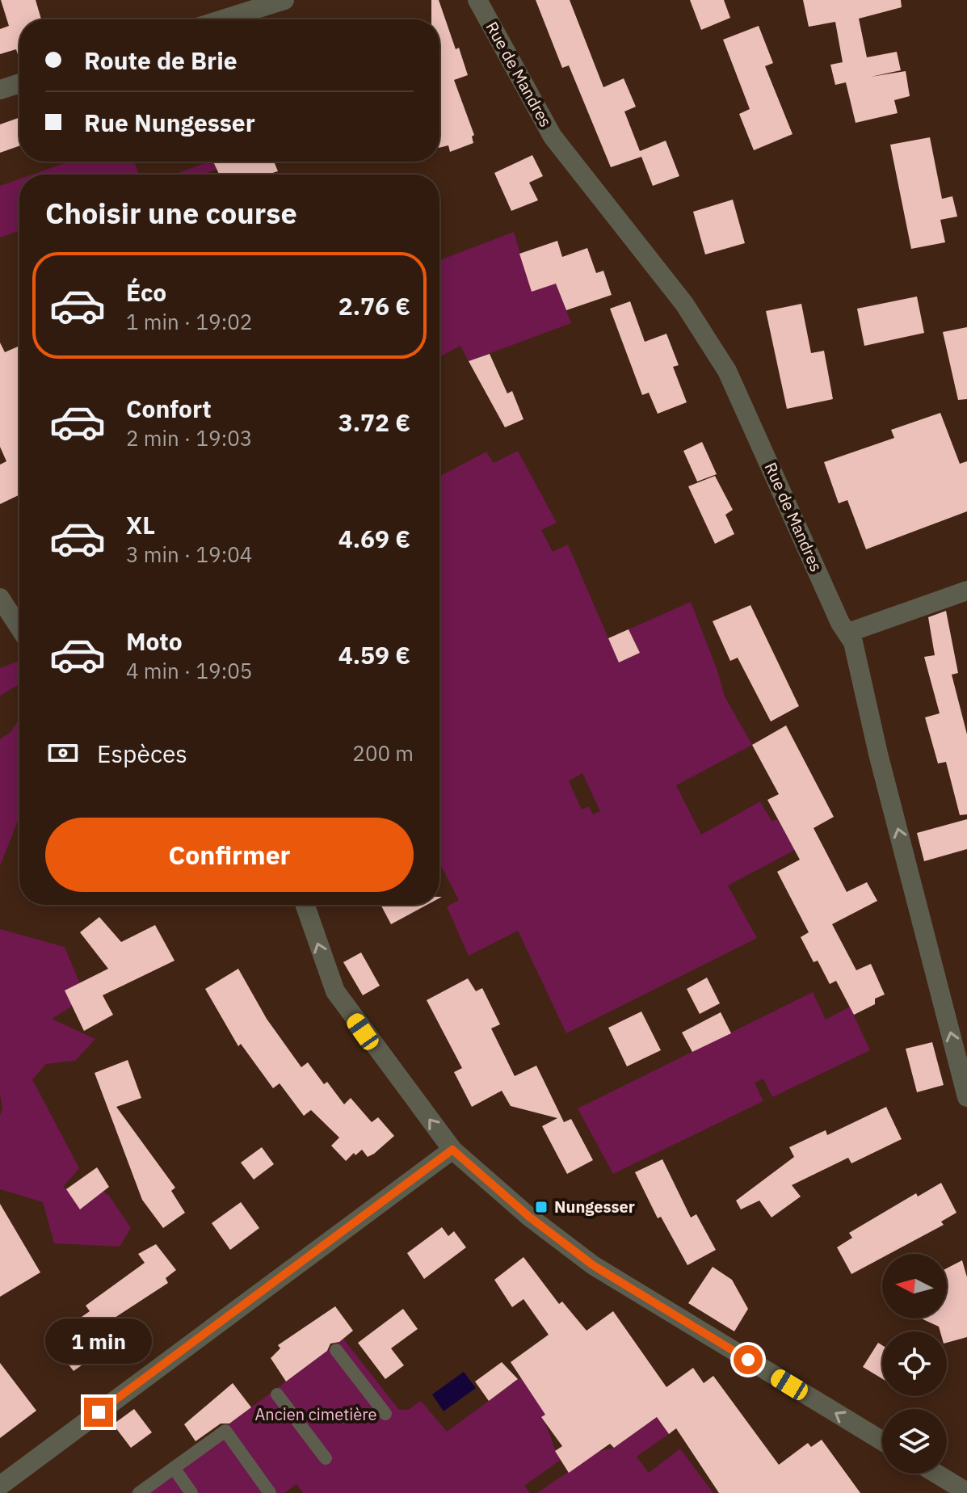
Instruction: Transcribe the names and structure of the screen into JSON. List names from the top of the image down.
{
  "streets": {
    "street": ["Rue de Mandres"]
  },
  "one_way": ["Rue de Mandres"],
  "parks": ["Ancien cimetière"],
  "places": {
    "transit": ["Nungesser"]
  },
  "north": "left",
  "page": {
    "banner": ["Route de Brie", "Rue Nungesser"],
    "heading": "Choisir une course",
    "list": [
      {
        "name": "Éco",
        "note": "1 min · 19:02",
        "value": "2.76 €"
      },
      {
        "name": "Confort",
        "note": "2 min · 19:03",
        "value": "3.72 €"
      },
      {
        "name": "XL",
        "note": "3 min · 19:04",
        "value": "4.69 €"
      },
      {
        "name": "Moto",
        "note": "4 min · 19:05",
        "value": "4.59 €"
      }
    ],
    "pay": ["Espèces", "200 m"],
    "buttons": "Confirmer",
    "bubble": "1 min"
  }
}
